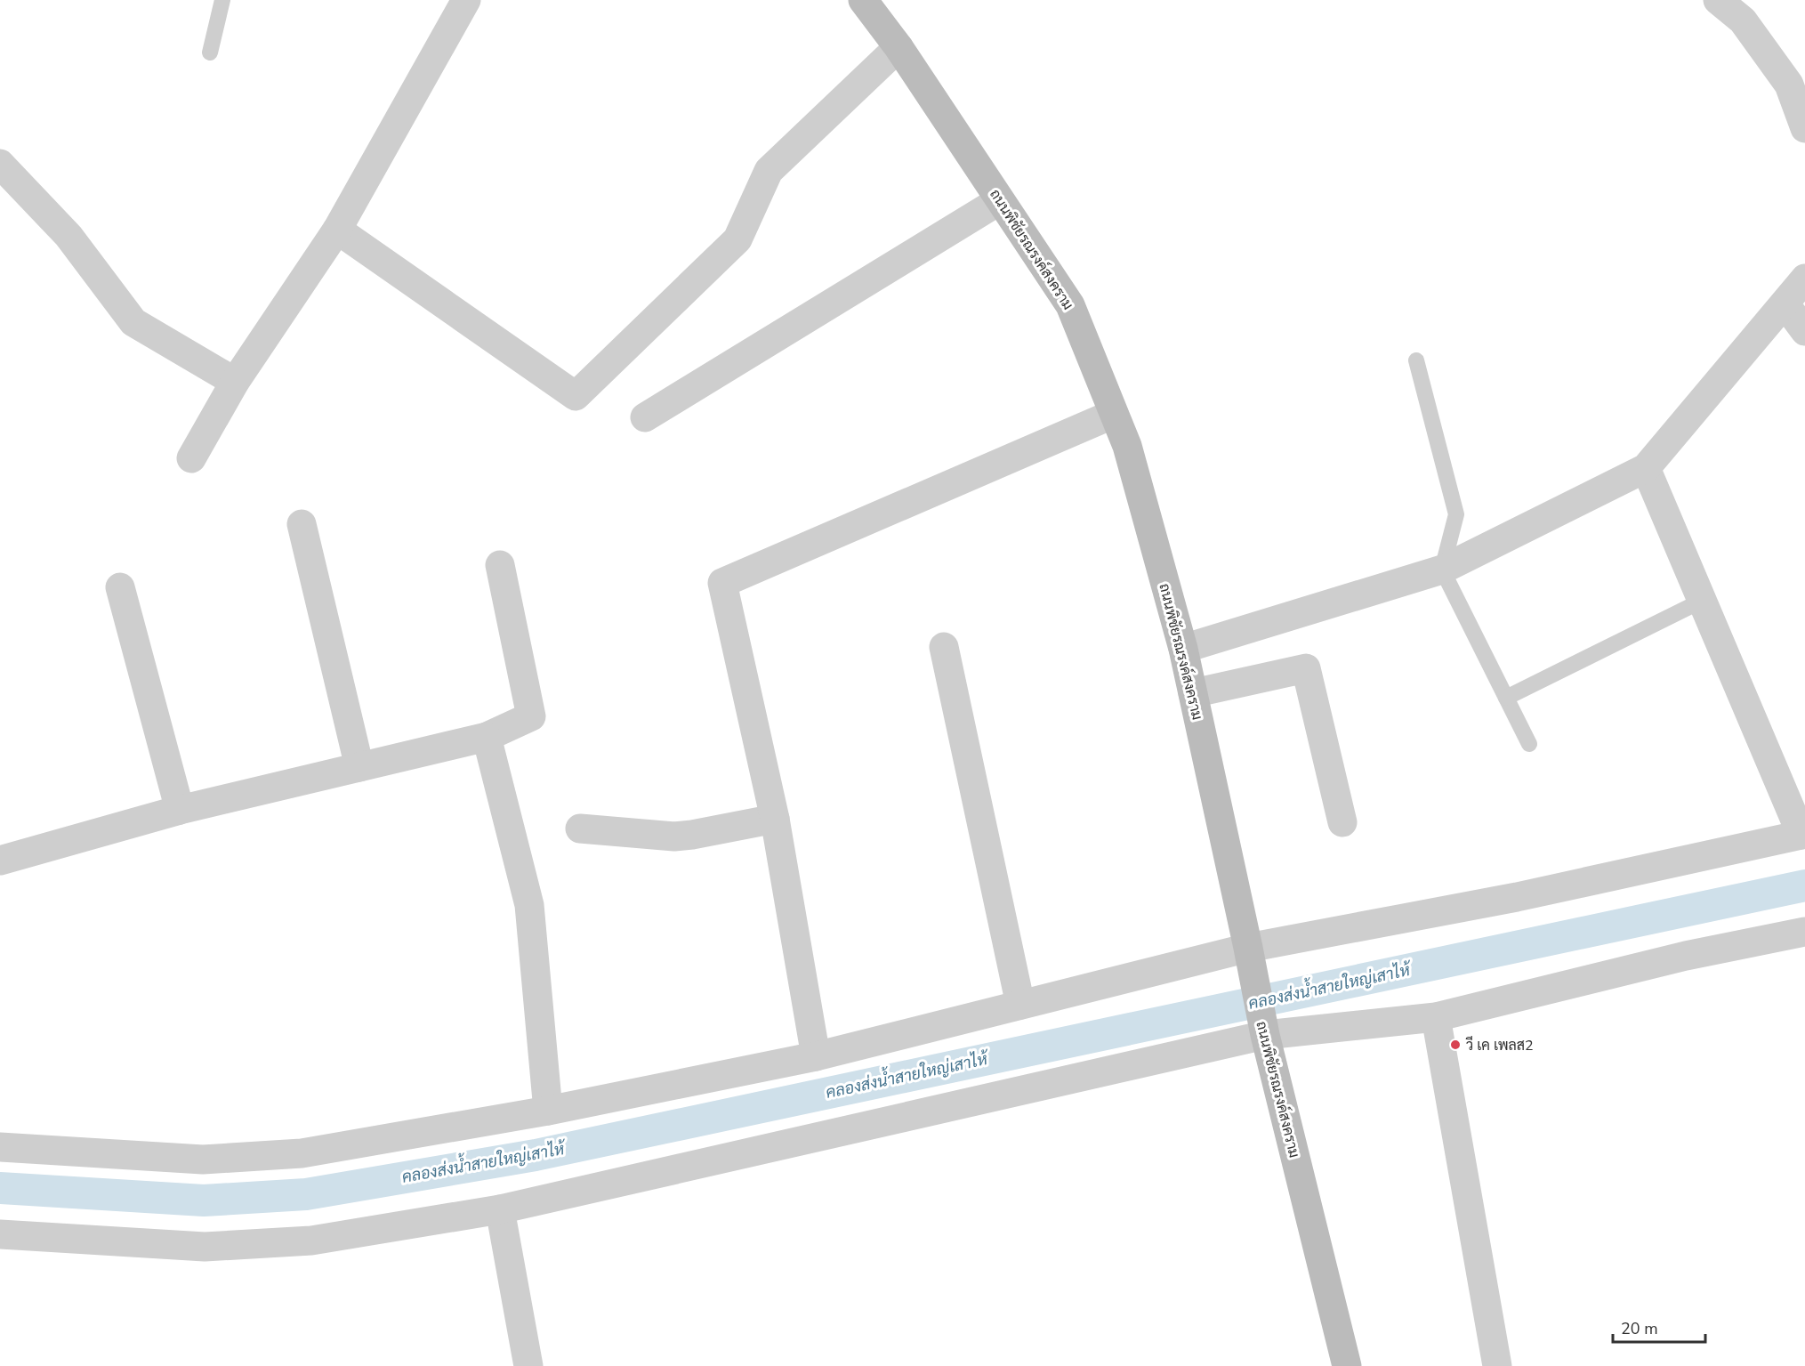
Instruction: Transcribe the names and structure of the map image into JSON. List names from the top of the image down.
{
  "streets": {
    "main road": ["ถนนพิชัยรณรงค์สงคราม"]
  },
  "water": ["คลองส่งน้ำสายใหญ่เสาไห้"],
  "places": ["วี เค เพลส2"],
  "scale_bar": "20 m"
}
